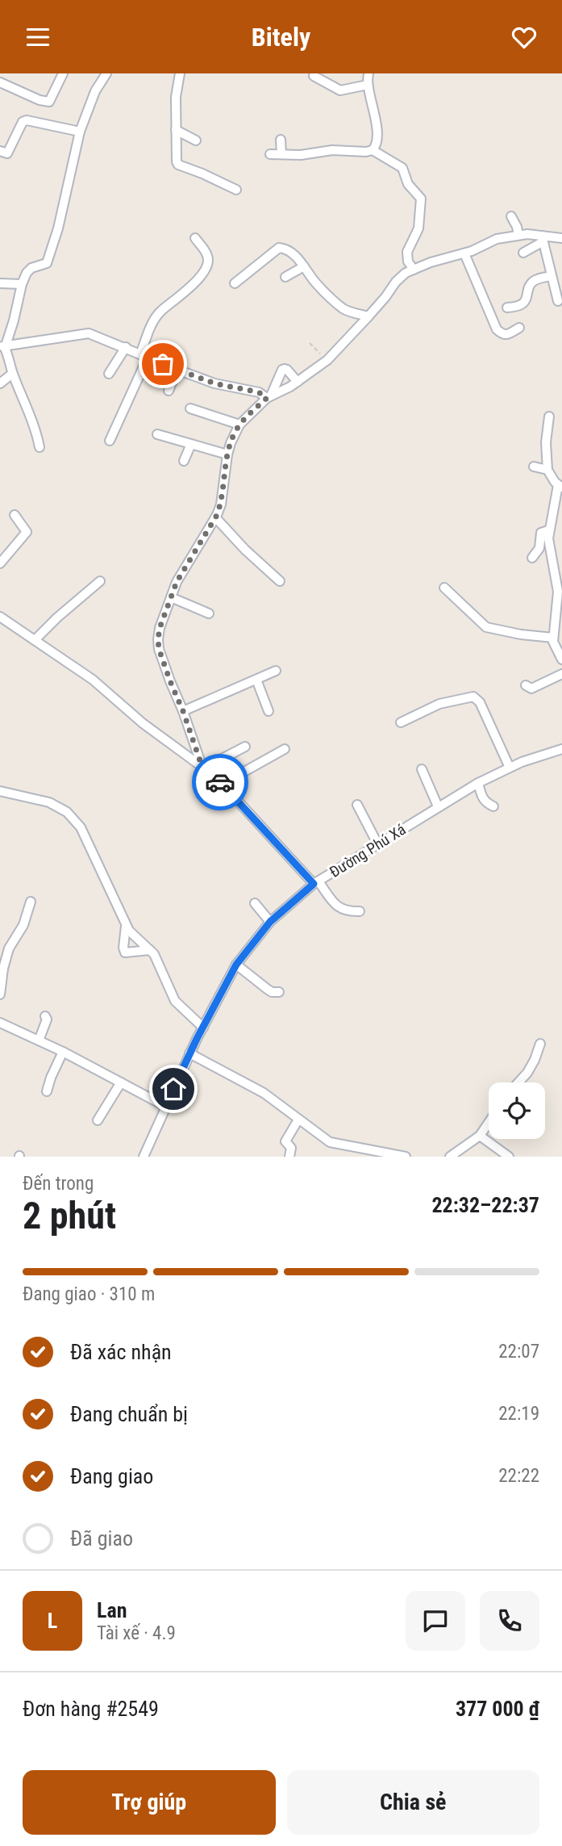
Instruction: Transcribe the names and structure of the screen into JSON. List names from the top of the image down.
{
  "streets": {
    "street": ["Đường Phú Xá"]
  },
  "page": {
    "header": "Bitely",
    "heading": ["2 phút", "Đến trong", "22:32–22:37"],
    "panel": [
      "Lan",
      "Tài xế · 4.9",
      "Đơn hàng #2549",
      "377 000 ₫"
    ],
    "bar": "Đang giao · 310 m",
    "list": [
      ["Đã xác nhận", "22:07"],
      ["Đang chuẩn bị", "22:19"],
      ["Đang giao", "22:22"],
      "Đã giao"
    ],
    "round": "L",
    "buttons": ["Trợ giúp", "Chia sẻ"]
  }
}
